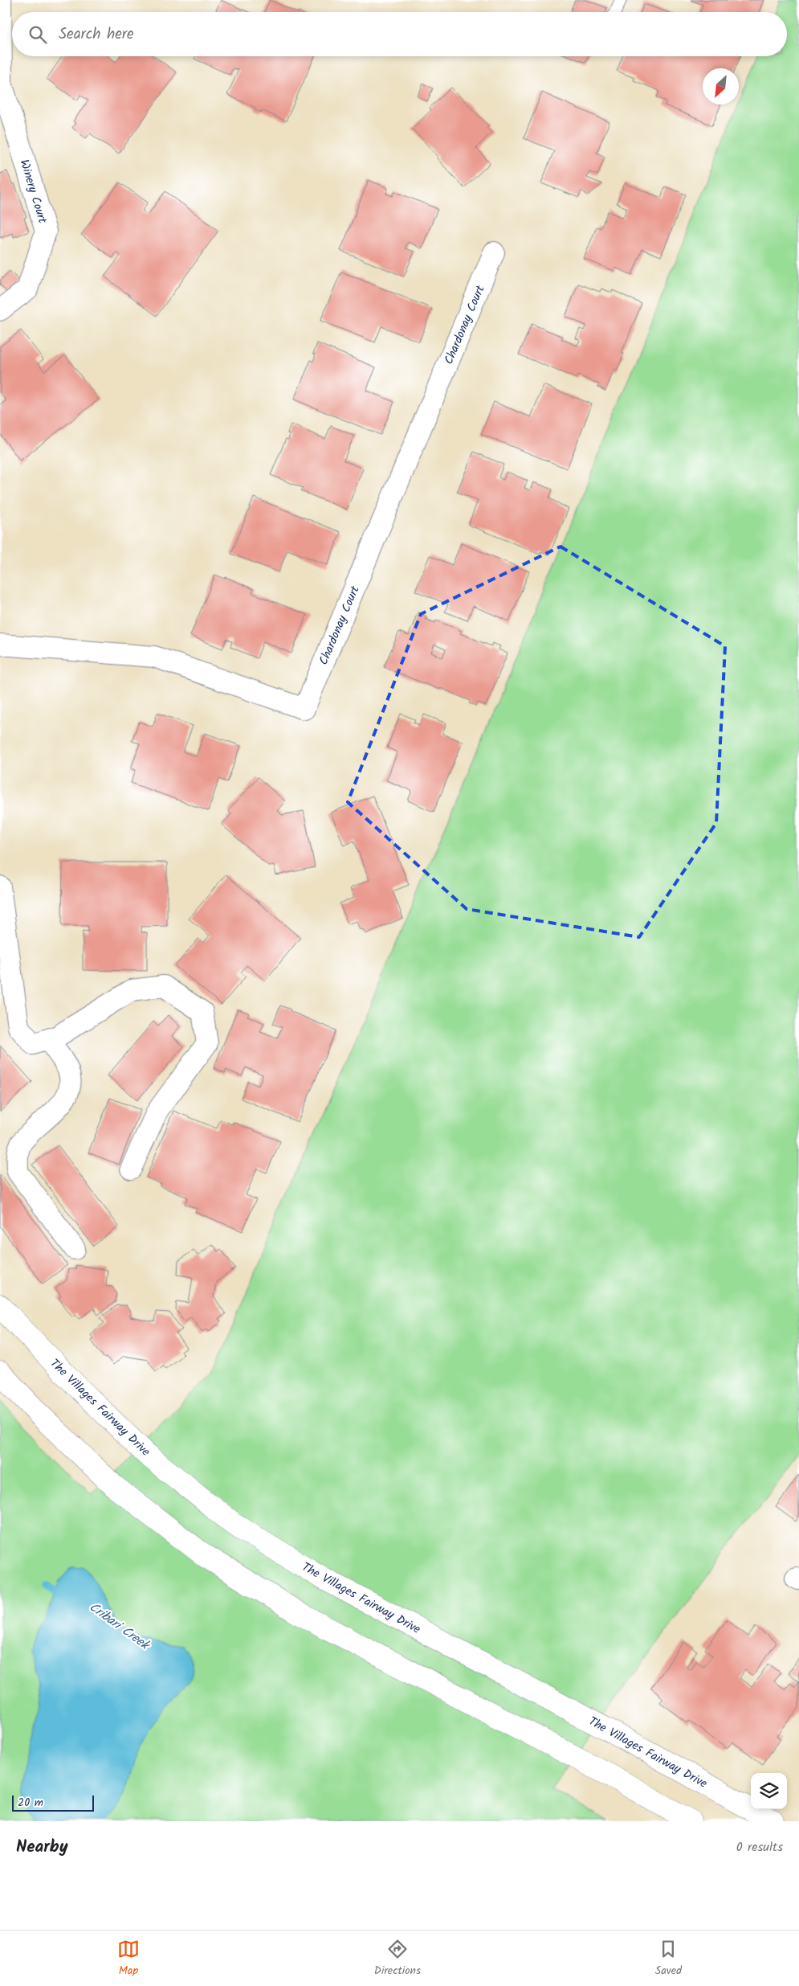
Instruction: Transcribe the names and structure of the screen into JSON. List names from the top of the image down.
{
  "streets": {
    "street": ["Winery Court", "Chardonay Court", "The Villages Fairway Drive"]
  },
  "water": ["Cribari Creek"],
  "scale_bar": "20 m",
  "north": "bottom left",
  "page": {
    "search": "Search here",
    "scale": "20 m",
    "heading": ["Nearby", "0 results"],
    "nav": ["Map", "Directions", "Saved"]
  }
}
